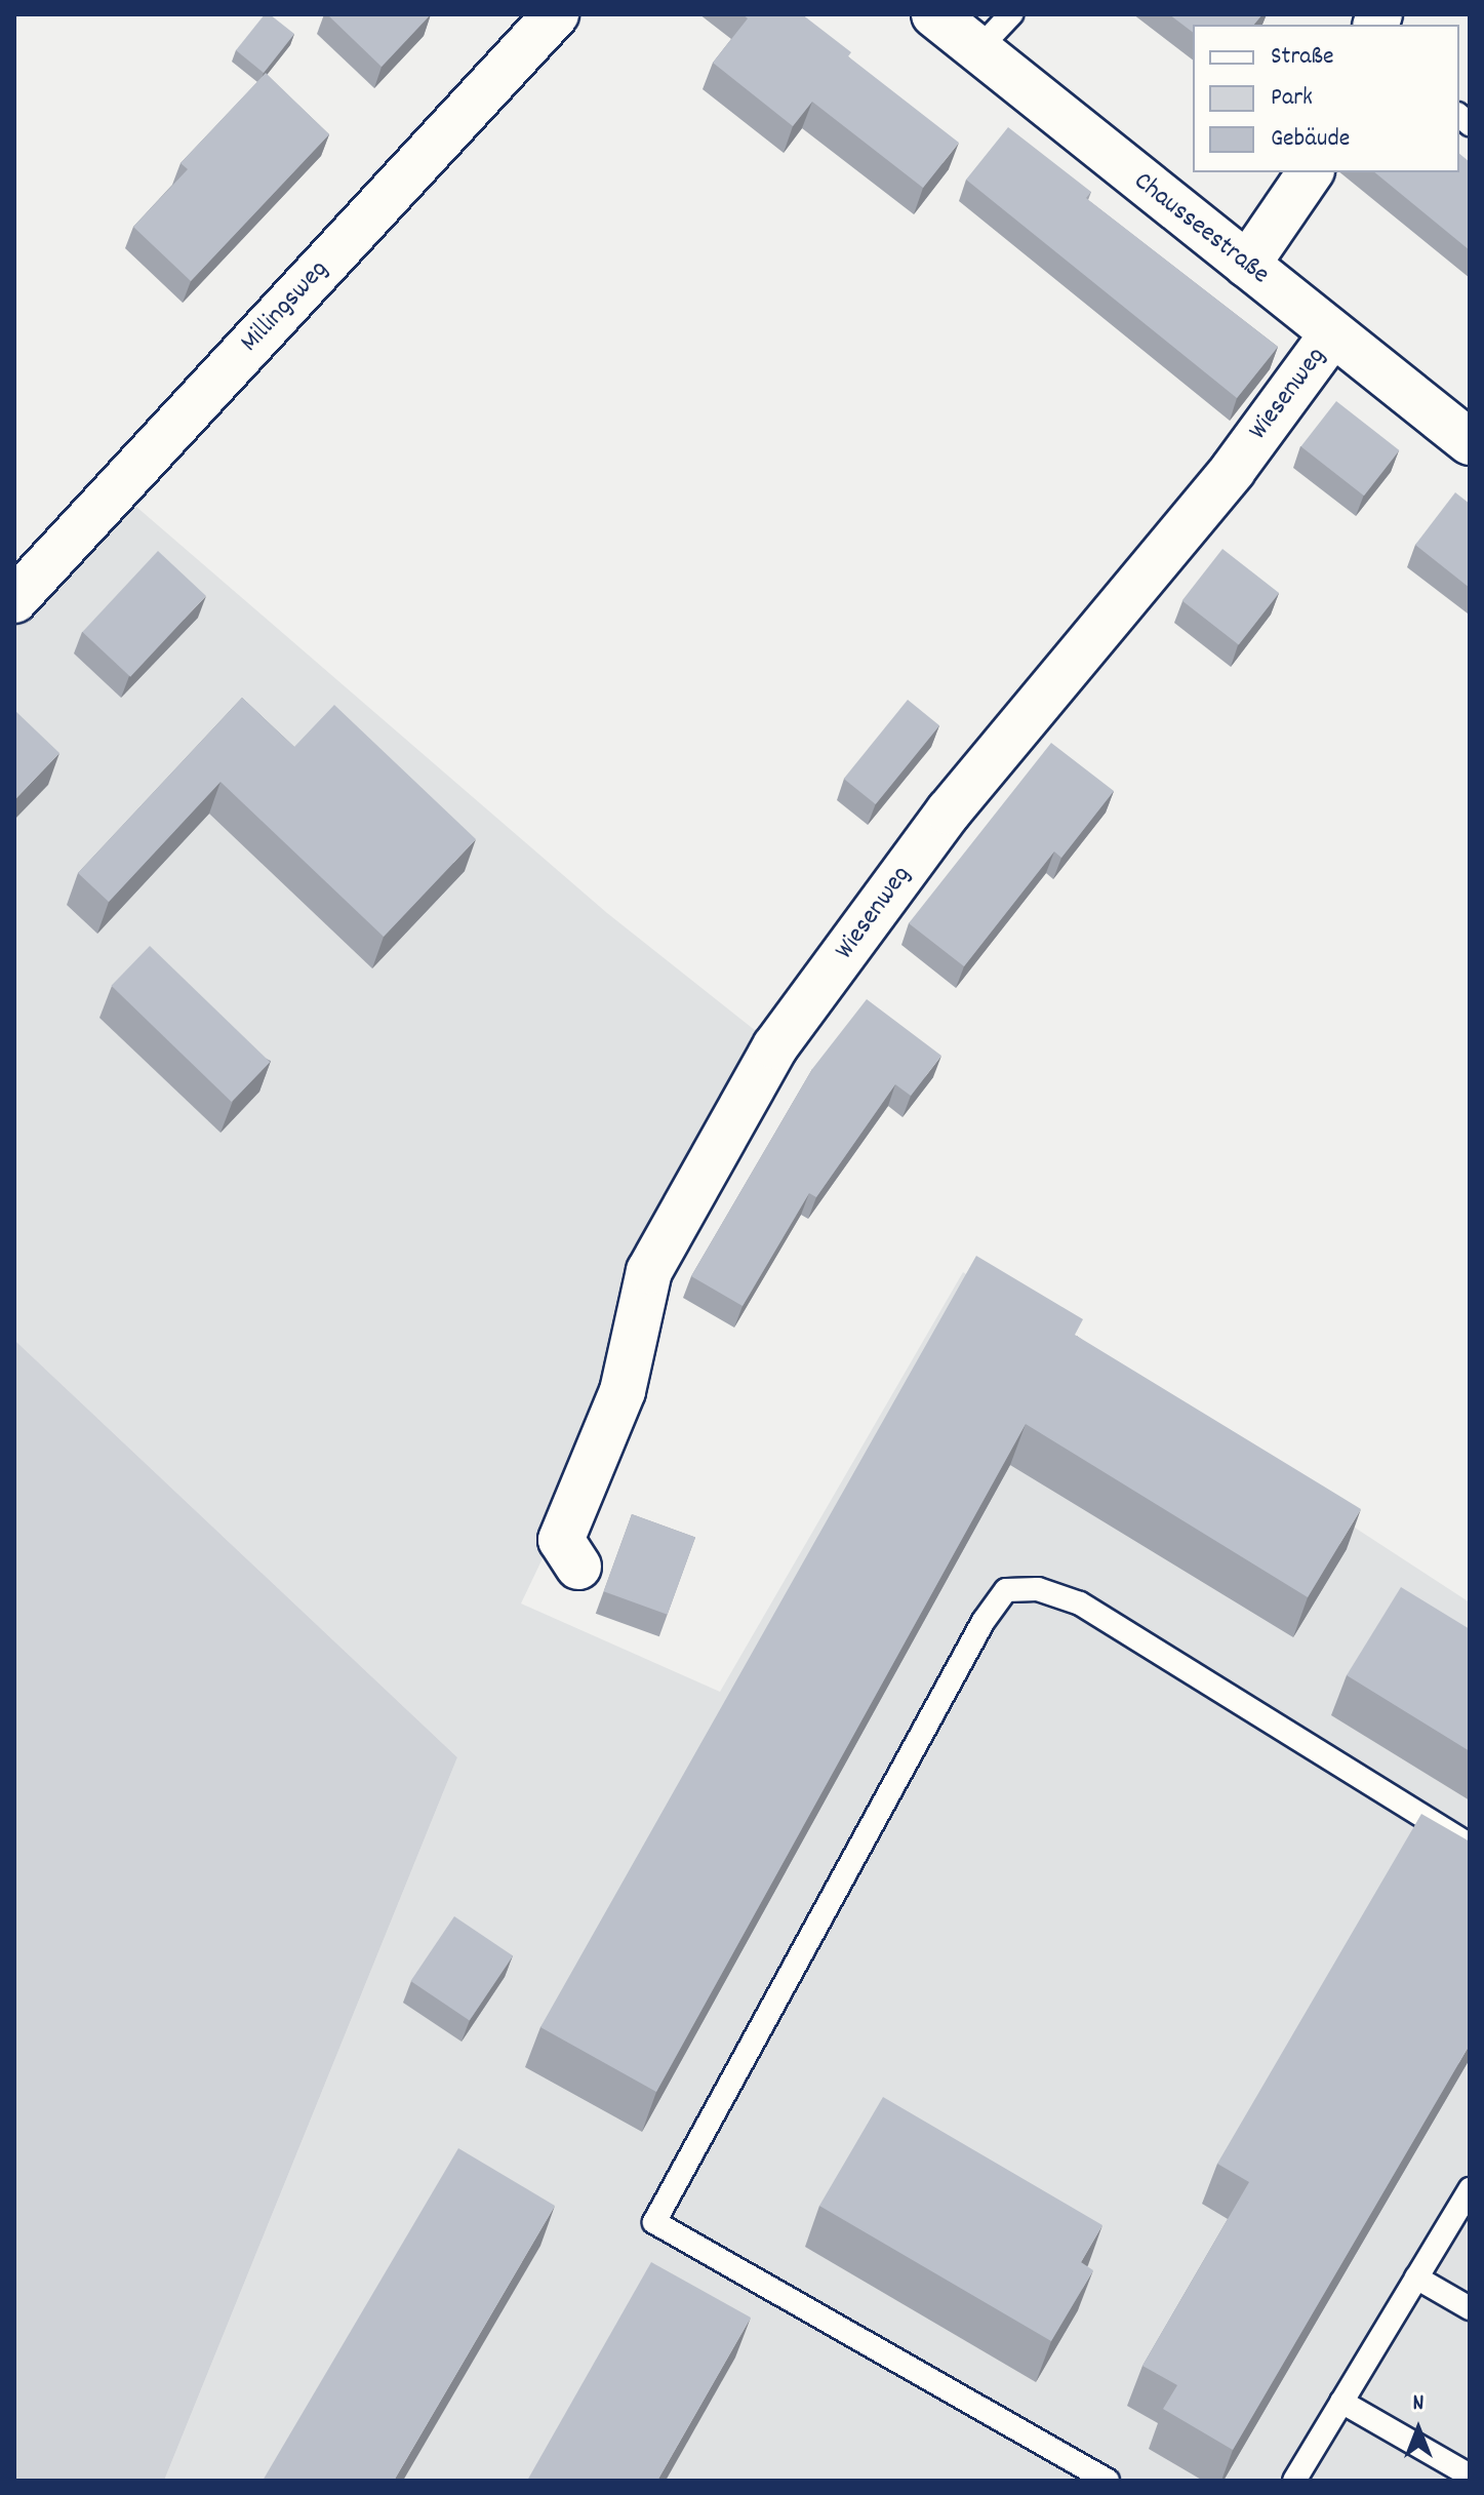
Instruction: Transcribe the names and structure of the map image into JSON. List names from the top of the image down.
{
  "streets": {
    "street": ["Chausseestraße", "Millingsweg", "Wiesenweg"]
  },
  "crossings": [
    ["Chausseestraße", "Wiesenweg"]
  ],
  "legend": ["Straße", "Park", "Gebäude"],
  "north": "top"
}
